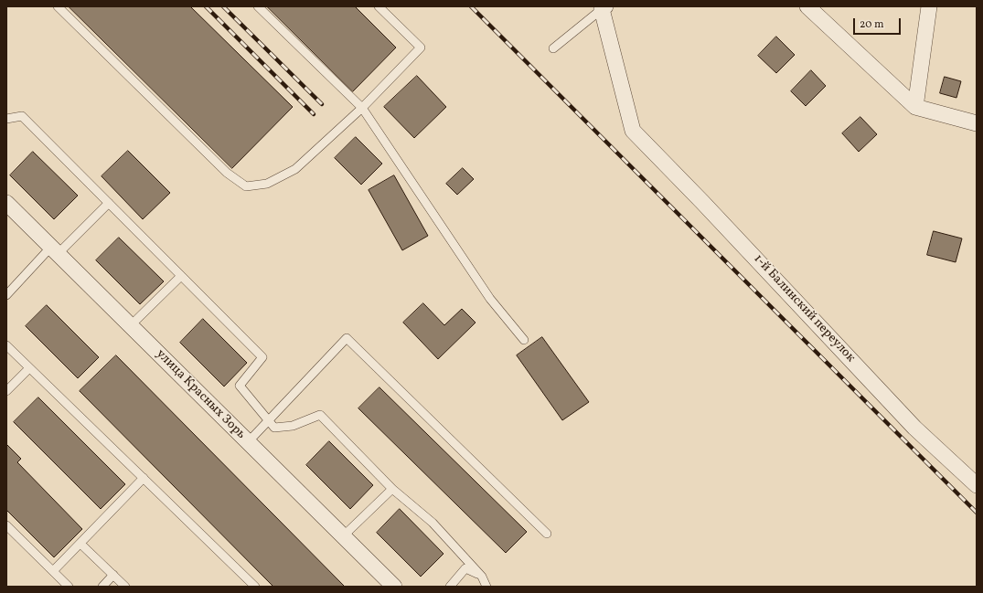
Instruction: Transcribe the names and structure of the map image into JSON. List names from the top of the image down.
{
  "streets": {
    "street": ["1-й Балинский переулок", "улица Красных Зорь"]
  },
  "scale_bar": "20 m"
}
